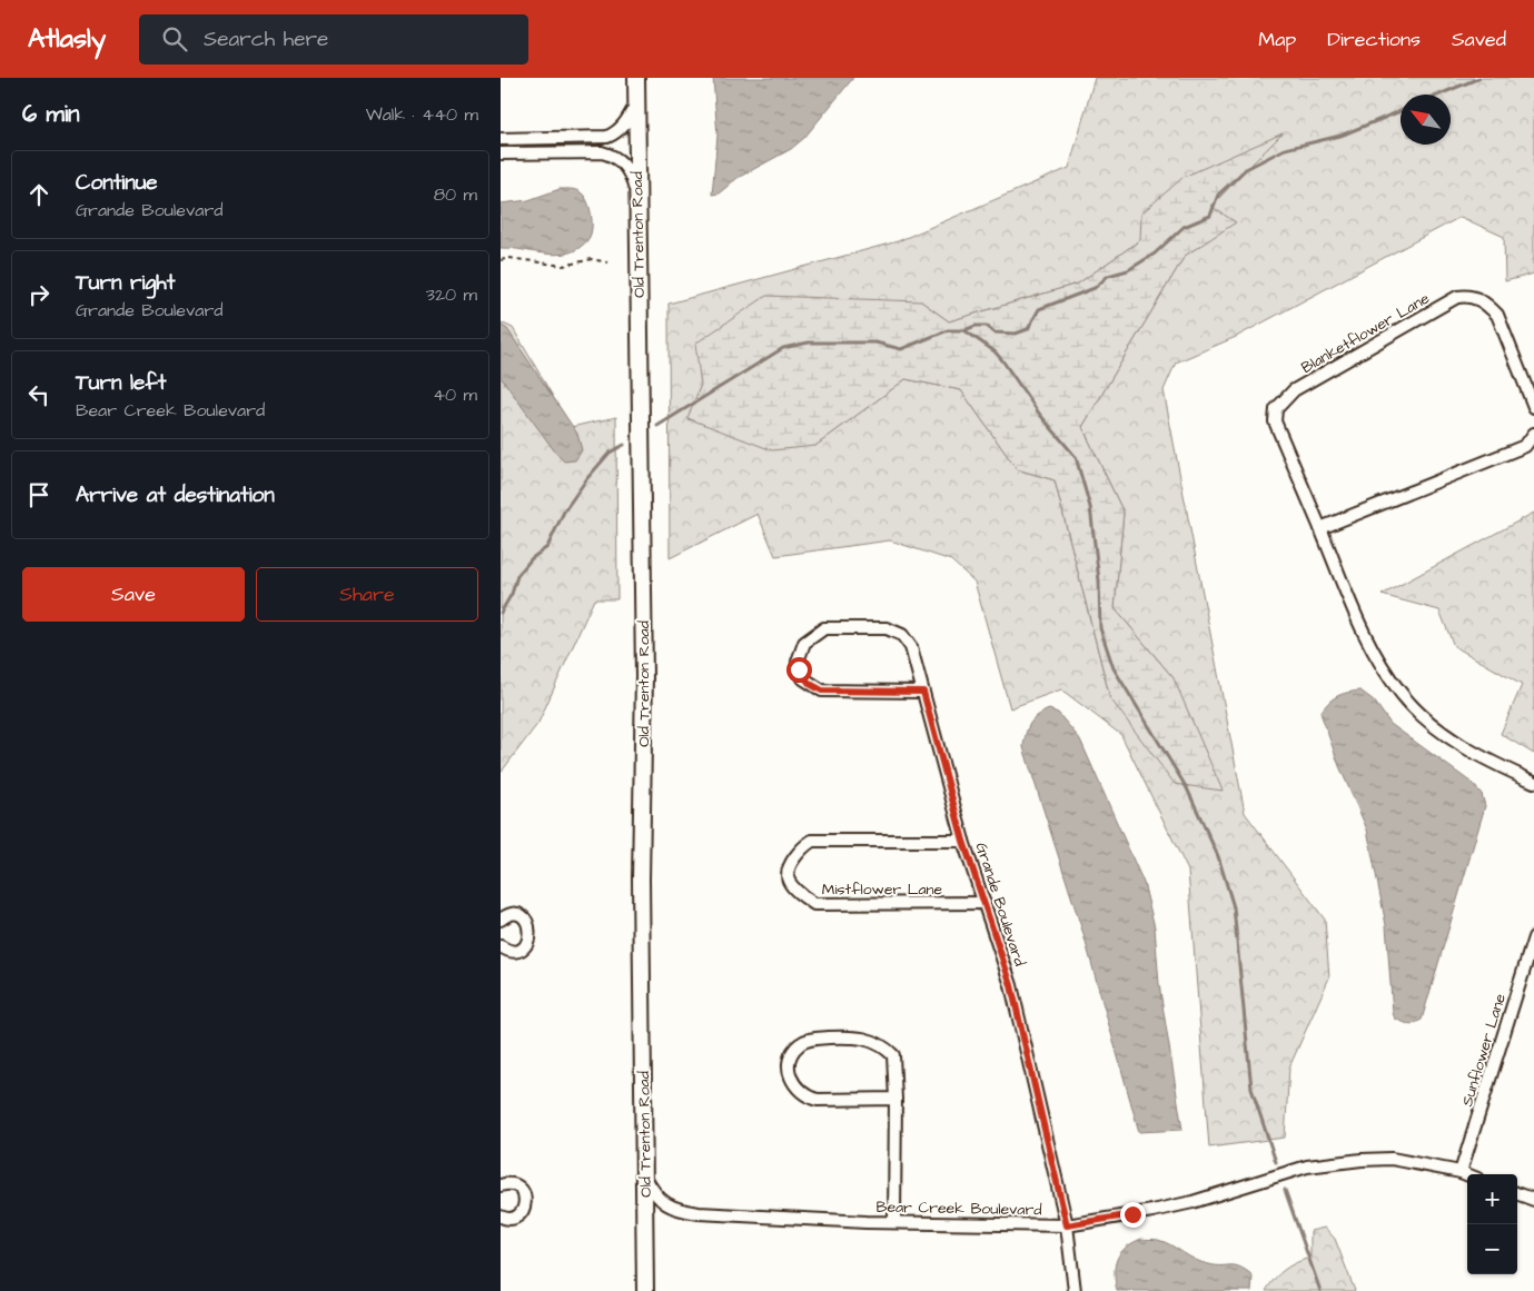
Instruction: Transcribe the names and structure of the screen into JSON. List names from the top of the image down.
{
  "streets": {
    "main road": ["Old Trenton Road"],
    "street": [
      "Blanketflower Lane",
      "Mistflower Lane",
      "Grande Boulevard",
      "Sunflower Lane",
      "Bear Creek Boulevard"
    ]
  },
  "crossings": [
    ["Old Trenton Road", "Bear Creek Boulevard"],
    ["Mistflower Lane", "Grande Boulevard"],
    ["Grande Boulevard", "Bear Creek Boulevard"],
    ["Sunflower Lane", "Bear Creek Boulevard"]
  ],
  "north": "top left",
  "page": {
    "header": "Atlasly",
    "search": "Search here",
    "nav": ["Map", "Directions", "Saved"],
    "heading": ["6 min", "Walk · 440 m"],
    "list": [
      ["Continue", "Grande Boulevard", "80 m"],
      ["Turn right", "Grande Boulevard", "320 m"],
      ["Turn left", "Bear Creek Boulevard", "40 m"],
      "Arrive at destination"
    ],
    "buttons": ["Save", "Share"],
    "map_buttons": ["+", "−"]
  }
}
